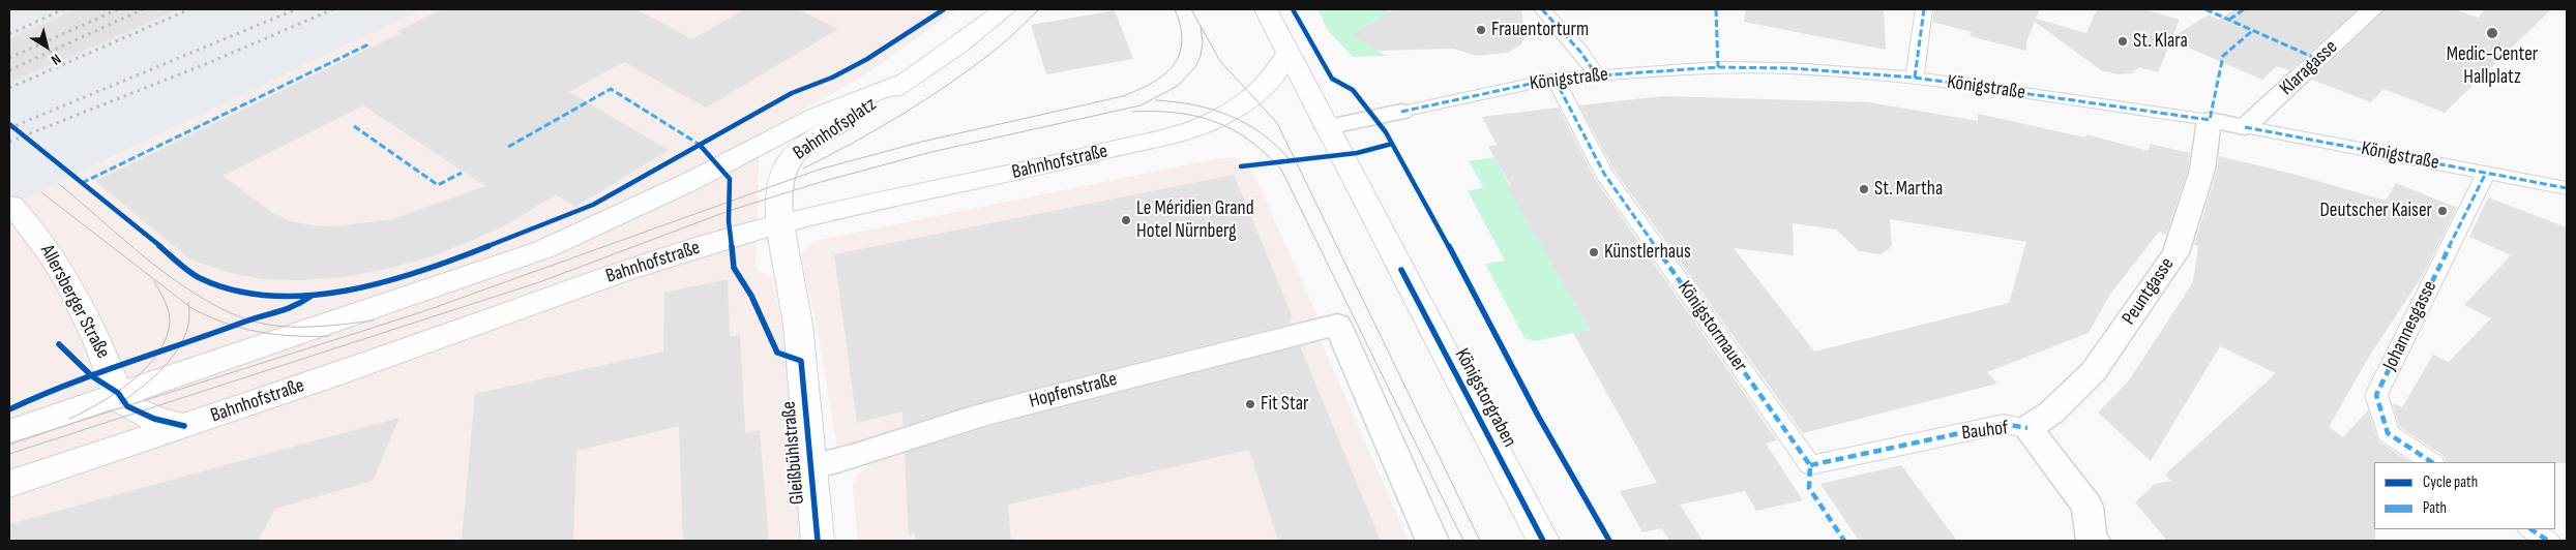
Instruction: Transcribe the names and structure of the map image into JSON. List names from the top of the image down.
{
  "streets": {
    "main road": [
      "Bahnhofsplatz",
      "Bahnhofstraße",
      "Allersberger Straße",
      "Königstorgraben",
      "Gleißbühlstraße"
    ],
    "street": [
      "Klaragasse",
      "Königstraße",
      "Peuntgasse",
      "Johannesgasse",
      "Königstormauer",
      "Hopfenstraße",
      "Bauhof"
    ]
  },
  "crossings": [
    ["Klaragasse", "Königstraße"],
    ["Königstraße", "Peuntgasse"],
    ["Königstraße", "Johannesgasse"],
    ["Königstraße", "Königstormauer"],
    ["Bahnhofsplatz", "Bahnhofstraße"],
    ["Bahnhofsplatz", "Allersberger Straße"],
    ["Bahnhofsplatz", "Gleißbühlstraße"],
    ["Bahnhofstraße", "Allersberger Straße"],
    ["Bahnhofstraße", "Gleißbühlstraße"],
    ["Peuntgasse", "Bauhof"],
    ["Königstormauer", "Bauhof"],
    ["Hopfenstraße", "Gleißbühlstraße"]
  ],
  "places": [
    "Frauentorturm",
    "Medic-Center Hallplatz",
    "St. Klara",
    "St. Martha",
    "Deutscher Kaiser",
    "Le Méridien Grand Hotel Nürnberg",
    "Künstlerhaus",
    "Fit Star"
  ],
  "legend": ["Cycle path", "Path"],
  "north": "bottom right"
}
